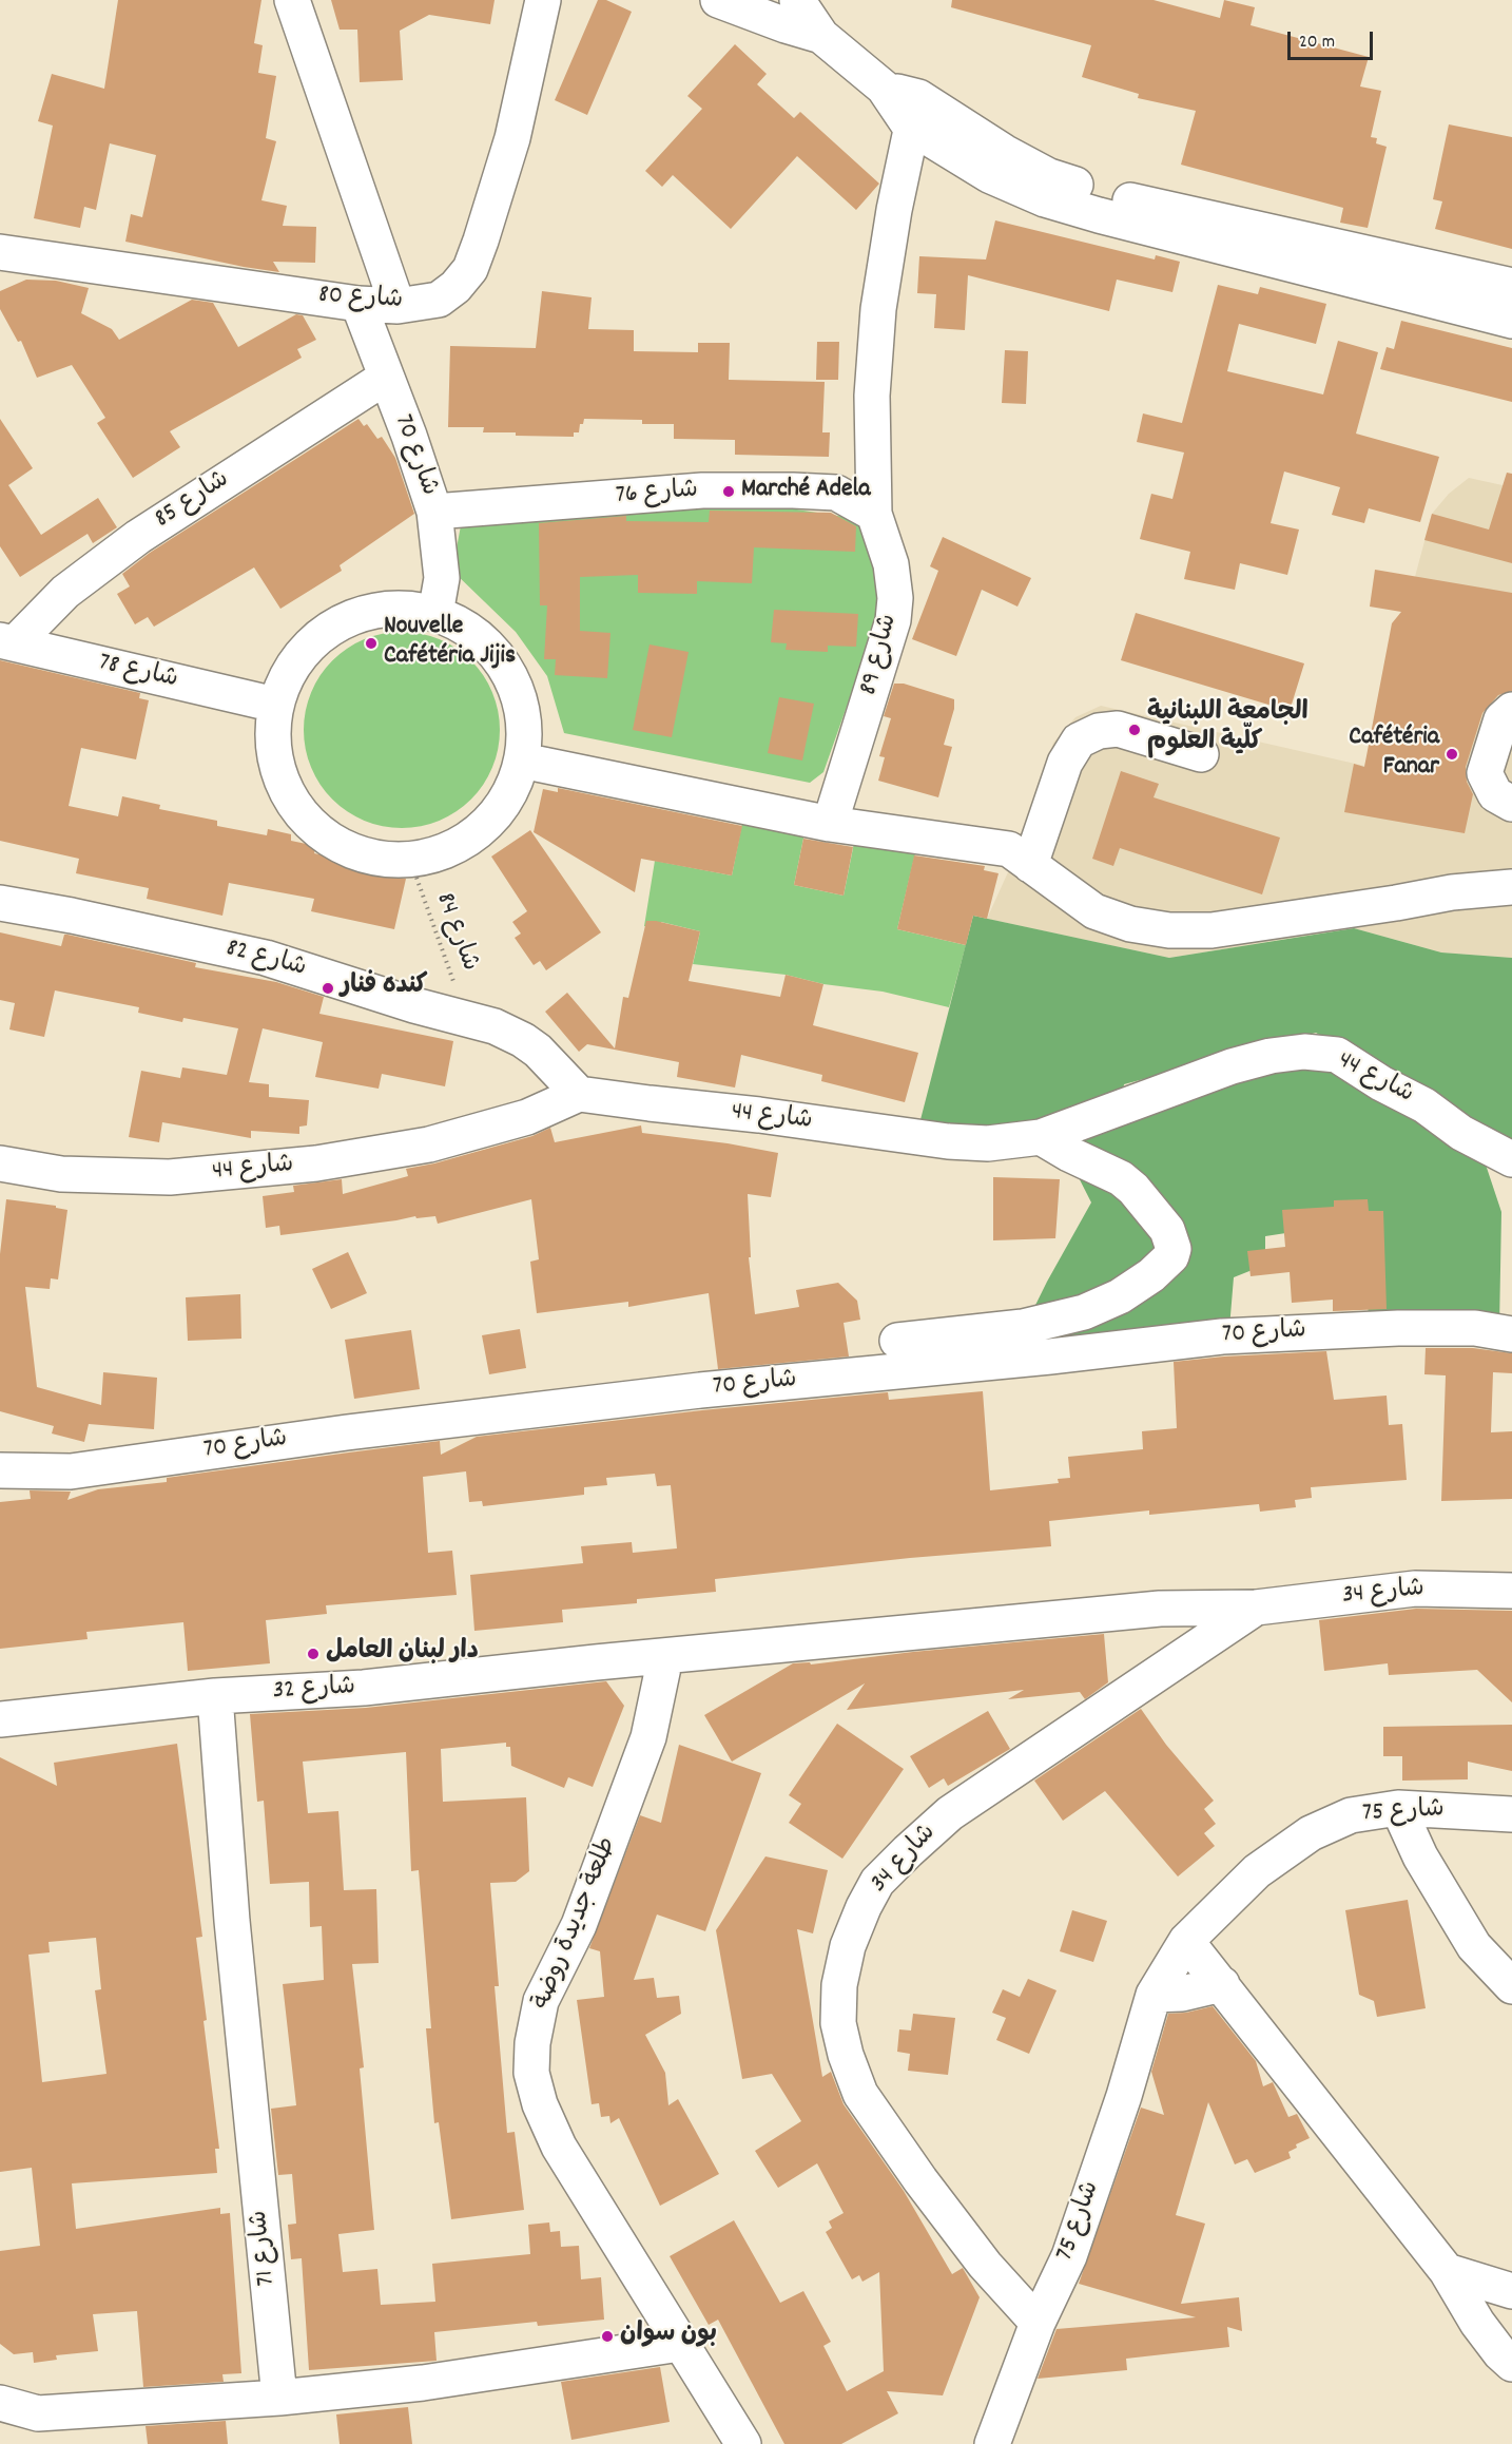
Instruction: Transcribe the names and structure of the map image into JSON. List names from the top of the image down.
{
  "streets": {
    "street": [
      "شارع 80",
      "شارع 70",
      "شارع 76",
      "شارع 85",
      "شارع 89",
      "شارع 78",
      "شارع 82",
      "شارع 44",
      "شارع 34",
      "شارع 32",
      "شارع 75",
      "طلعة جديدة روضة",
      "شارع 71"
    ],
    "path": ["شارع 84"]
  },
  "crossings": [
    ["شارع 80", "شارع 70"],
    ["شارع 70", "شارع 76"],
    ["شارع 70", "شارع 85"],
    ["شارع 76", "شارع 89"],
    ["شارع 85", "شارع 78"],
    ["شارع 84", "شارع 82"],
    ["شارع 82", "شارع 44"],
    ["شارع 34", "شارع 32"],
    ["شارع 34", "شارع 75"],
    ["شارع 34", "طلعة جديدة روضة"],
    ["شارع 32", "طلعة جديدة روضة"],
    ["شارع 32", "شارع 71"]
  ],
  "places": [
    "Marché Adela",
    "Nouvelle Cafétéria Jijis",
    "الجامعة اللبنانية كلّية العلوم",
    "Cafétéria Fanar",
    "كنده فنار",
    "دار لبنان العامل",
    "بون سوان"
  ],
  "scale_bar": "20 m"
}
